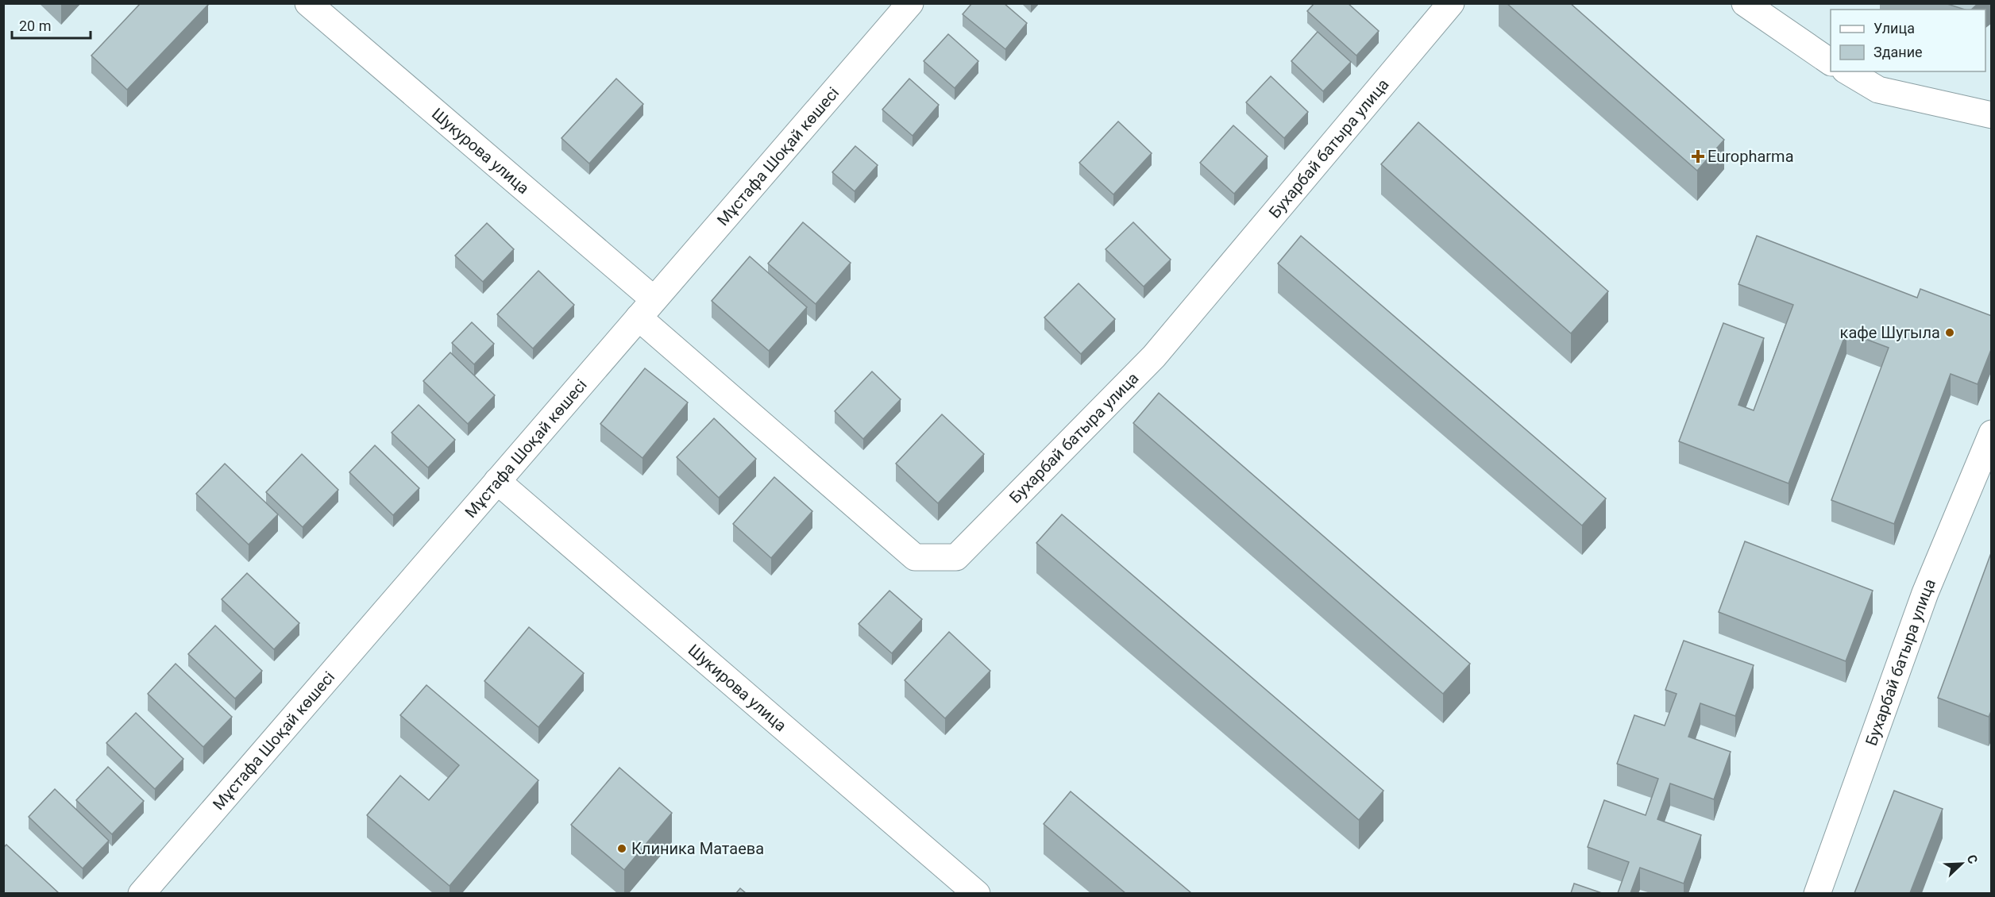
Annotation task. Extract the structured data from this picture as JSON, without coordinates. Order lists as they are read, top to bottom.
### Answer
{
  "streets": {
    "street": [
      "Бухарбай батыра улица",
      "Шукурова улица",
      "Мұстафа Шоқай көшесі",
      "Шукирова улица"
    ]
  },
  "crossings": [
    ["Бухарбай батыра улица", "Шукурова улица"],
    ["Бухарбай батыра улица", "Мұстафа Шоқай көшесі"],
    ["Шукурова улица", "Мұстафа Шоқай көшесі"],
    ["Мұстафа Шоқай көшесі", "Шукирова улица"]
  ],
  "places": {
    "health": ["Europharma"],
    "other": ["кафе Шугыла", "Клиника Матаева"]
  },
  "legend": ["Улица", "Здание"],
  "scale_bar": "20 m",
  "north": "top right"
}
